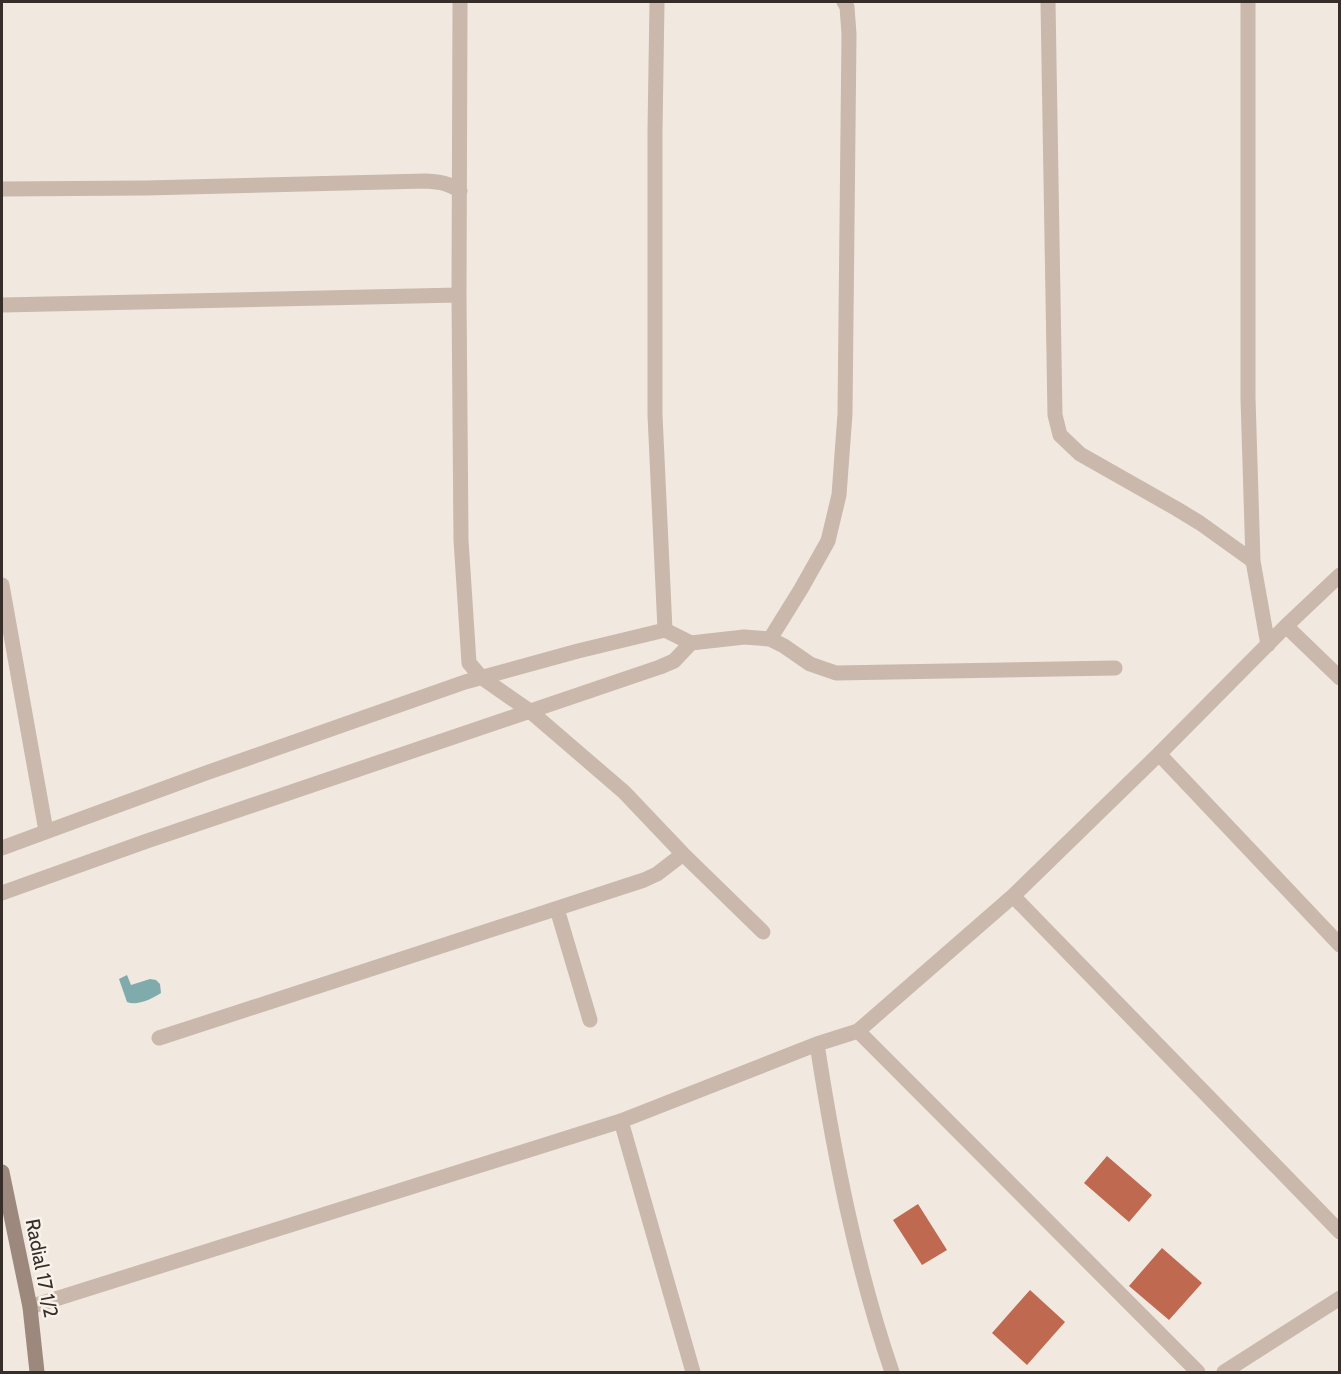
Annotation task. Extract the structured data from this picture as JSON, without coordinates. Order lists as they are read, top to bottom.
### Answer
{
  "streets": {
    "street": ["Radial 17 1/2"]
  }
}
